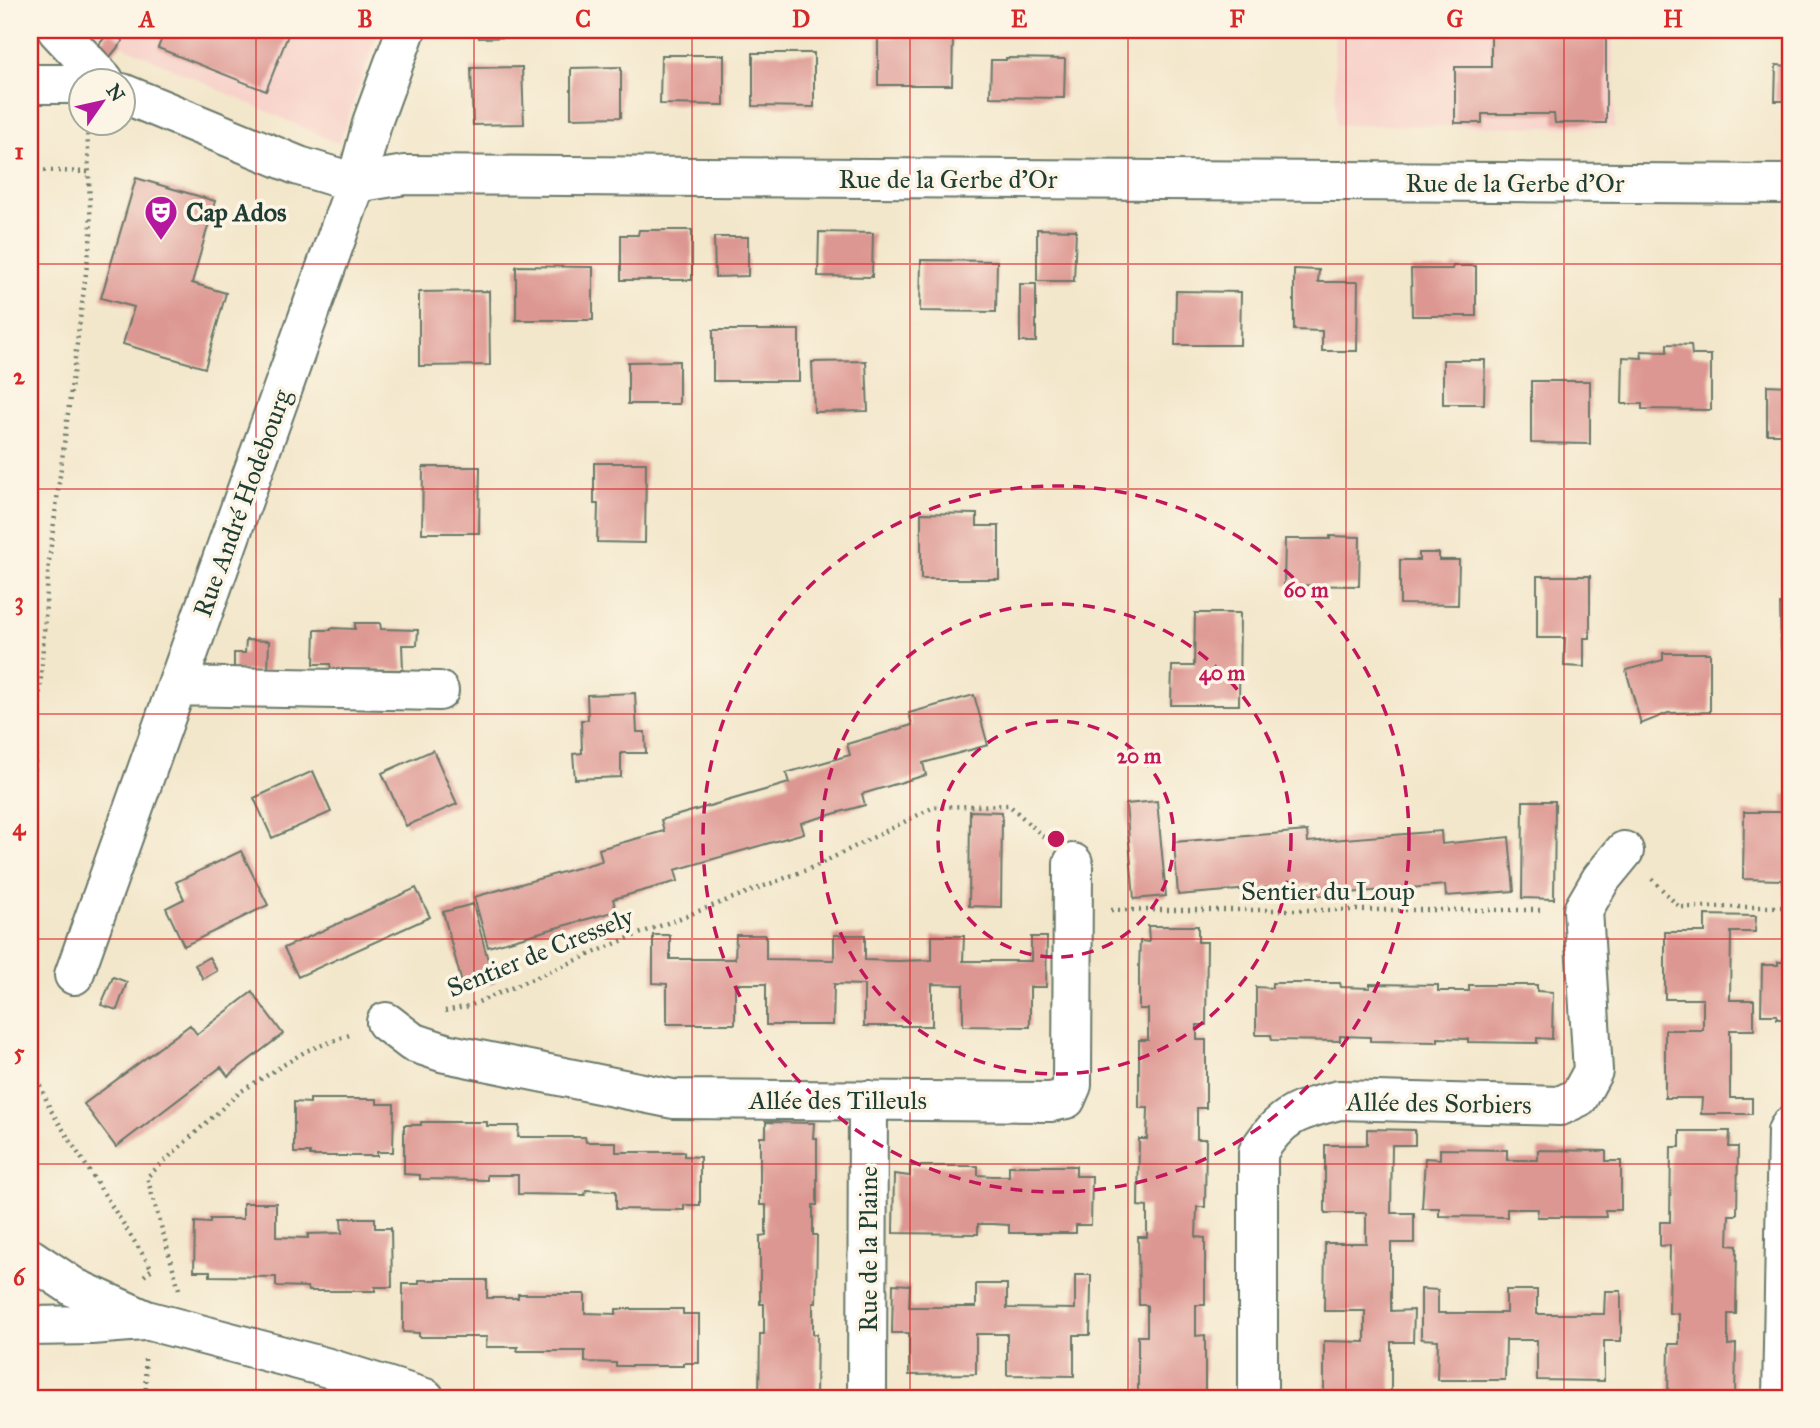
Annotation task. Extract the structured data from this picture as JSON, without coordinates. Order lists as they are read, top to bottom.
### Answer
{
  "streets": {
    "street": [
      "Rue de la Gerbe d'Or",
      "Rue André Hodebourg",
      "Allée des Tilleuls",
      "Allée des Sorbiers",
      "Rue de la Plaine"
    ],
    "path": ["Sentier du Loup", "Sentier de Cressely"]
  },
  "crossings": [
    ["Rue de la Gerbe d'Or", "Rue André Hodebourg"],
    ["Sentier du Loup", "Allée des Tilleuls"],
    ["Sentier du Loup", "Allée des Sorbiers"],
    ["Sentier de Cressely", "Allée des Tilleuls"],
    ["Allée des Tilleuls", "Rue de la Plaine"]
  ],
  "places": {
    "theatre": ["Cap Ados"]
  },
  "north": "top right",
  "grid": {
    "columns": [
      "A",
      "B",
      "C",
      "D",
      "E",
      "F",
      "G",
      "H"
    ],
    "rows": [
      "1",
      "2",
      "3",
      "4",
      "5",
      "6"
    ]
  },
  "rings": ["60 m", "40 m", "20 m"]
}
